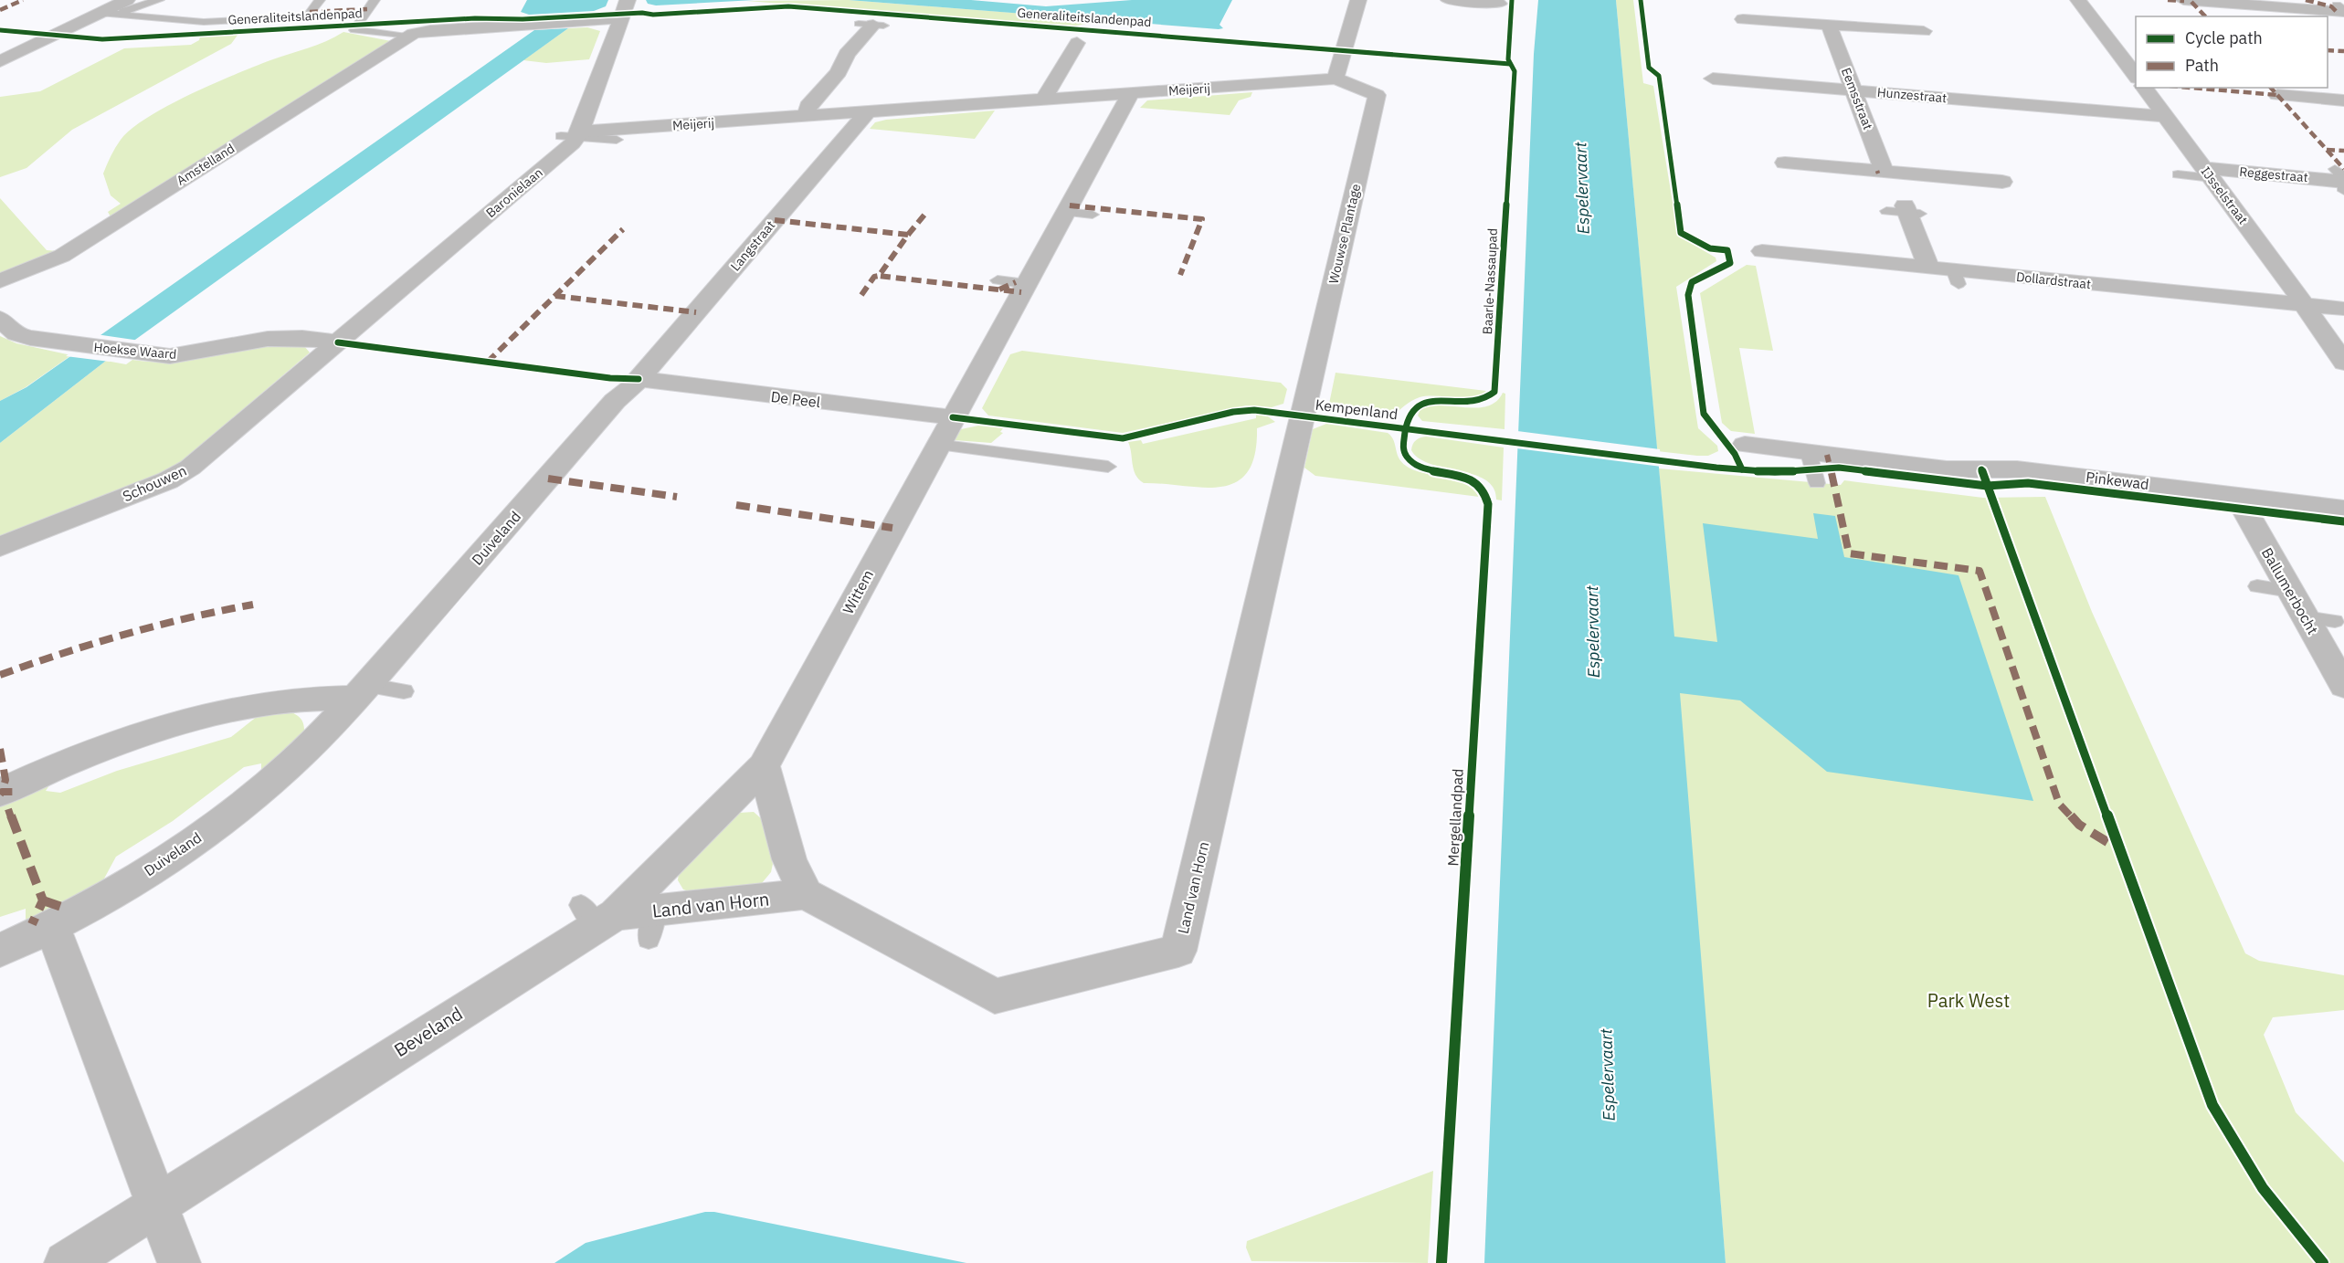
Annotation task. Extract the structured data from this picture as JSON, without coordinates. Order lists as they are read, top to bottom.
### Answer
{
  "streets": {
    "street": [
      "Meijerij",
      "Hunzestraat",
      "Eemsstraat",
      "Amstelland",
      "Reggestraat",
      "Baronielaan",
      "IJsselstraat",
      "Wouwse Plantage",
      "Langstraat",
      "Dollardstraat",
      "Hoekse Waard",
      "De Peel",
      "Pinkewad",
      "Schouwen",
      "Duiveland",
      "Ballumerbocht",
      "Wittem",
      "Land van Horn",
      "Beveland"
    ],
    "cycle path": ["Generaliteitslandenpad", "Baarle-Nassaupad", "Kempenland"]
  },
  "crossings": [
    ["Meijerij", "Baronielaan"],
    ["Meijerij", "Wouwse Plantage"],
    ["Meijerij", "Langstraat"],
    ["Hunzestraat", "Eemsstraat"],
    ["Hunzestraat", "IJsselstraat"],
    ["Amstelland", "Baronielaan"],
    ["Reggestraat", "IJsselstraat"],
    ["Baronielaan", "Hoekse Waard"],
    ["Baronielaan", "Schouwen"],
    ["IJsselstraat", "Dollardstraat"],
    ["Wouwse Plantage", "Land van Horn"],
    ["Langstraat", "De Peel"],
    ["Langstraat", "Duiveland"],
    ["Hoekse Waard", "Schouwen"],
    ["De Peel", "Duiveland"],
    ["De Peel", "Wittem"],
    ["Pinkewad", "Ballumerbocht"],
    ["Wittem", "Beveland"],
    ["Land van Horn", "Beveland"]
  ],
  "water": ["Espelervaart"],
  "parks": ["Park West"],
  "legend": ["Cycle path", "Path"]
}
